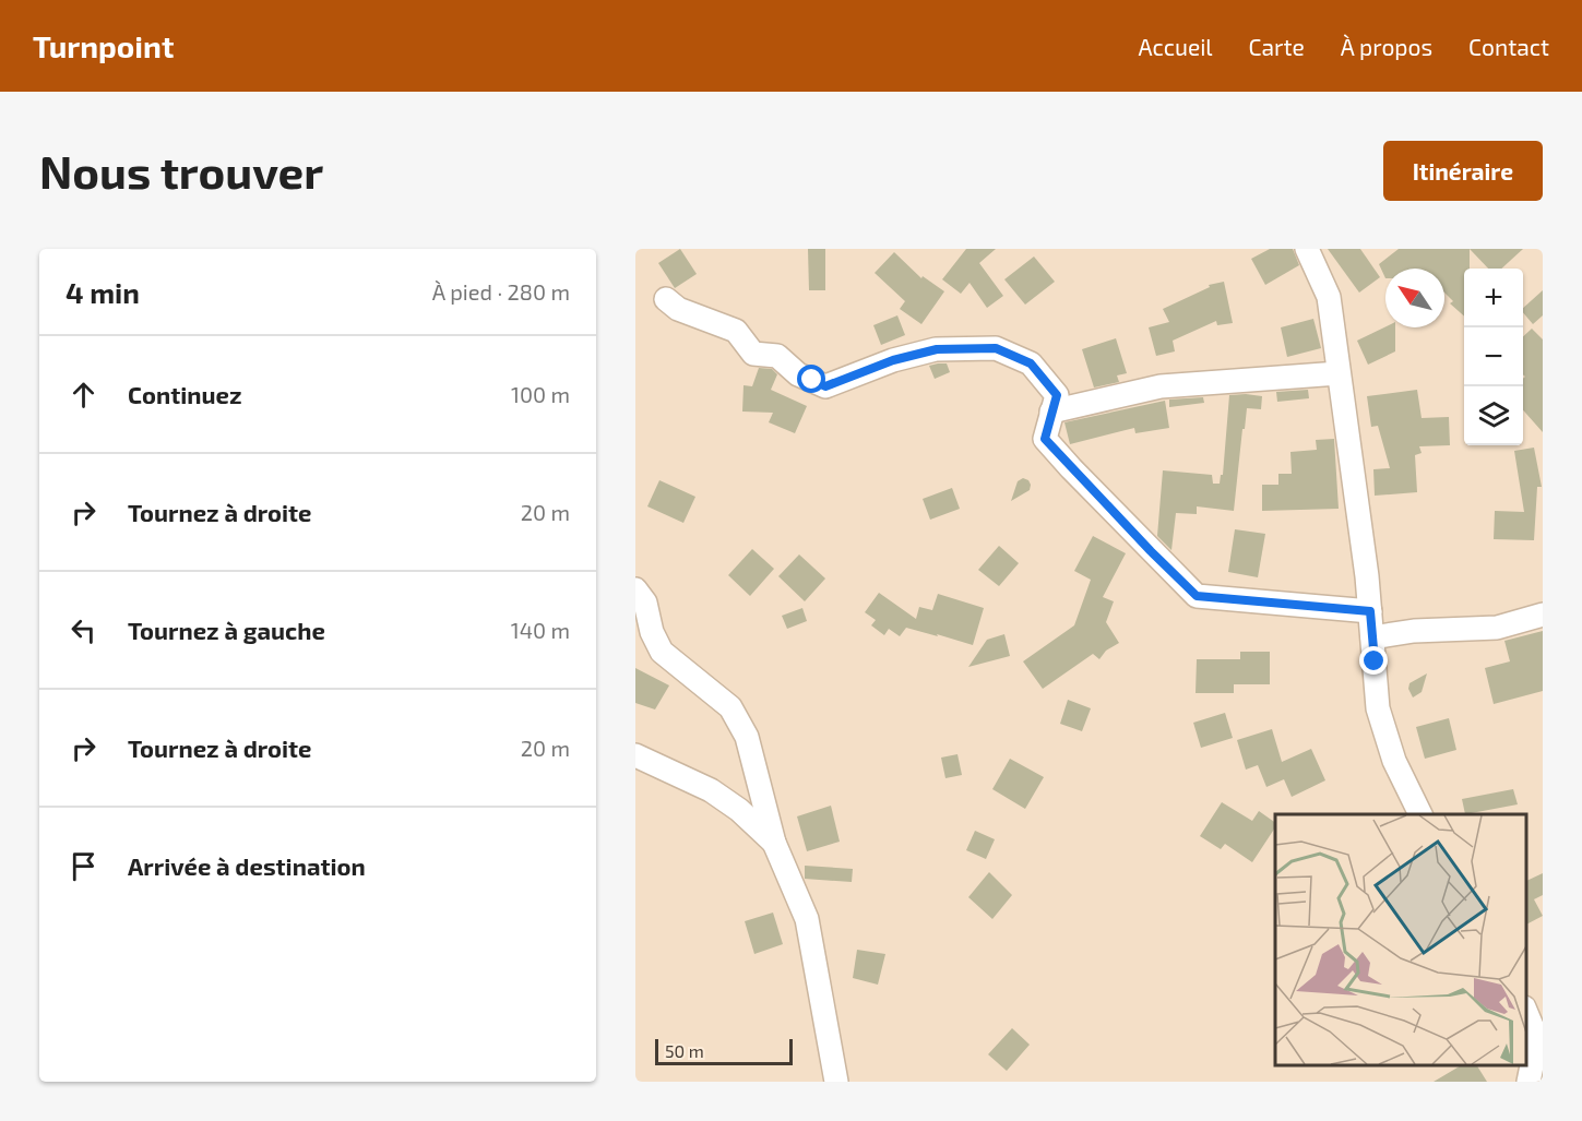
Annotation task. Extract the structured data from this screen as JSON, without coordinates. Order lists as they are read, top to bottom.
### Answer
{
  "scale_bar": "50 m",
  "north": "top left",
  "page": {
    "header": "Turnpoint",
    "nav": [
      "Accueil",
      "Carte",
      "À propos",
      "Contact"
    ],
    "buttons": "Itinéraire",
    "title": "Nous trouver",
    "heading": ["4 min", "À pied · 280 m"],
    "map_buttons": ["+", "−"],
    "list": [
      ["Continuez", "100 m"],
      ["Tournez à droite", "20 m"],
      ["Tournez à gauche", "140 m"],
      ["Tournez à droite", "20 m"],
      "Arrivée à destination"
    ],
    "scale": "50 m"
  }
}
